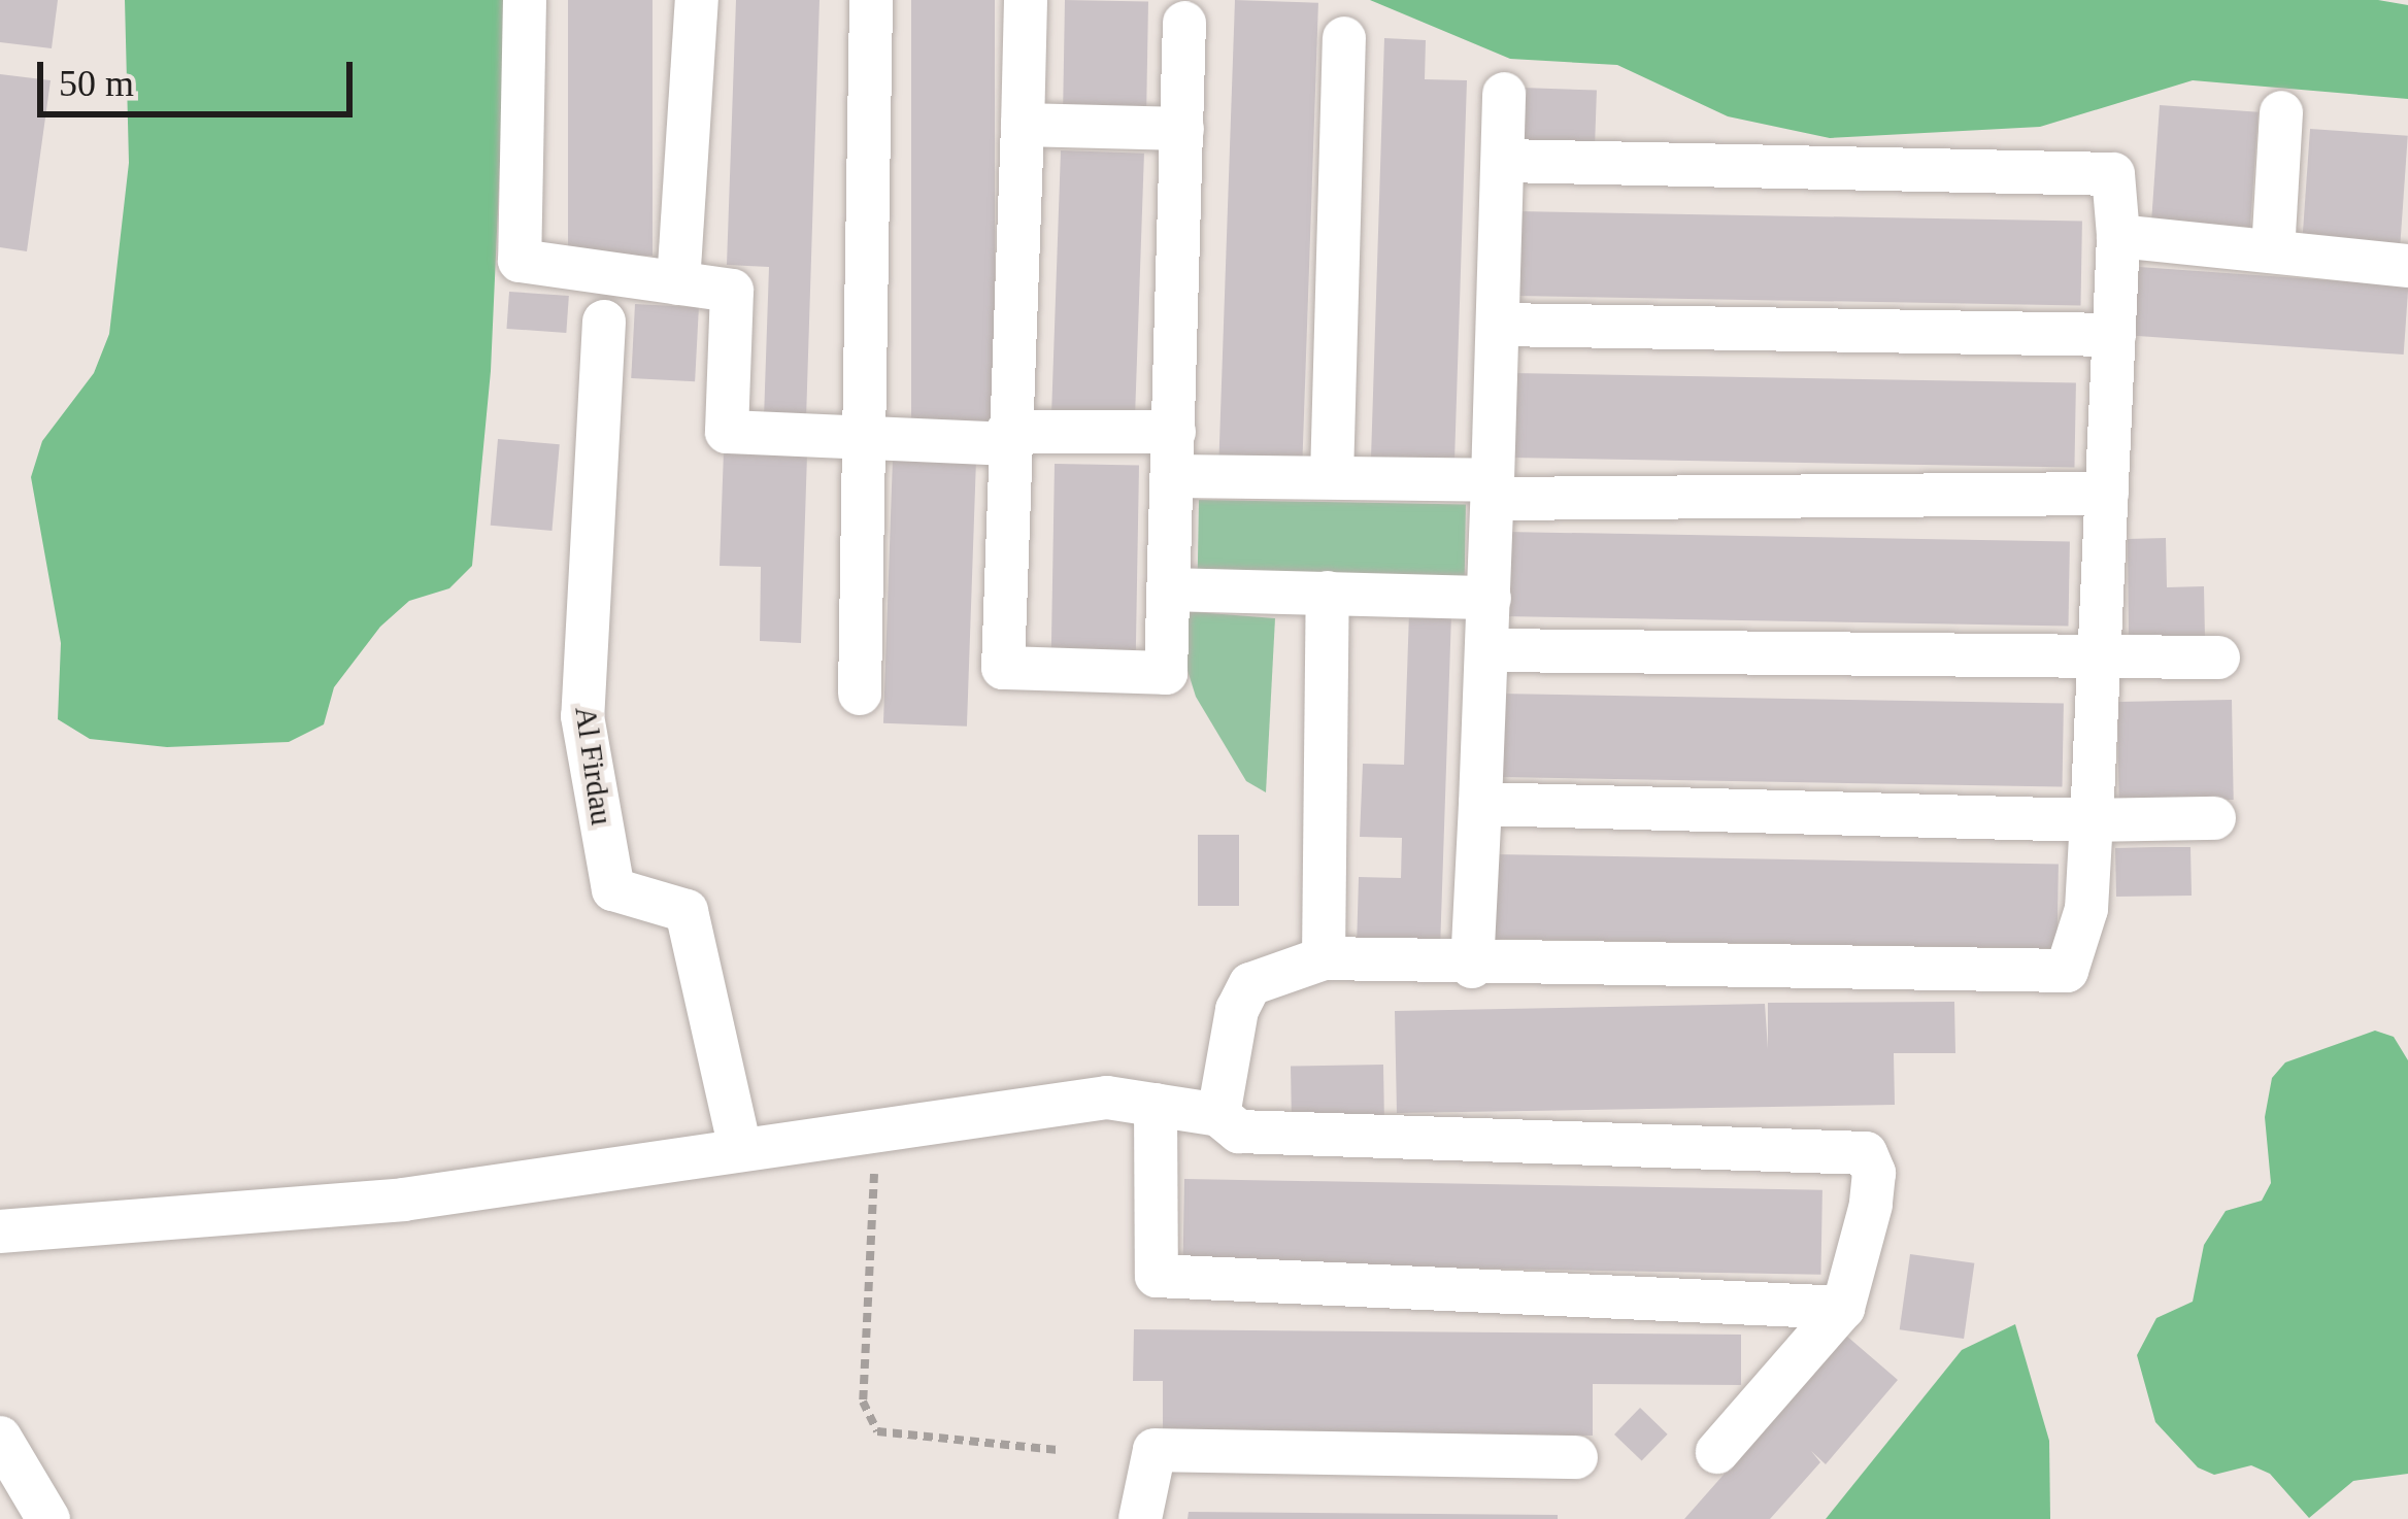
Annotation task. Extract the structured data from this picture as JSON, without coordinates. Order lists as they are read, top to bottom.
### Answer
{
  "streets": {
    "street": ["Al Firdau"]
  },
  "scale_bar": "50 m"
}
